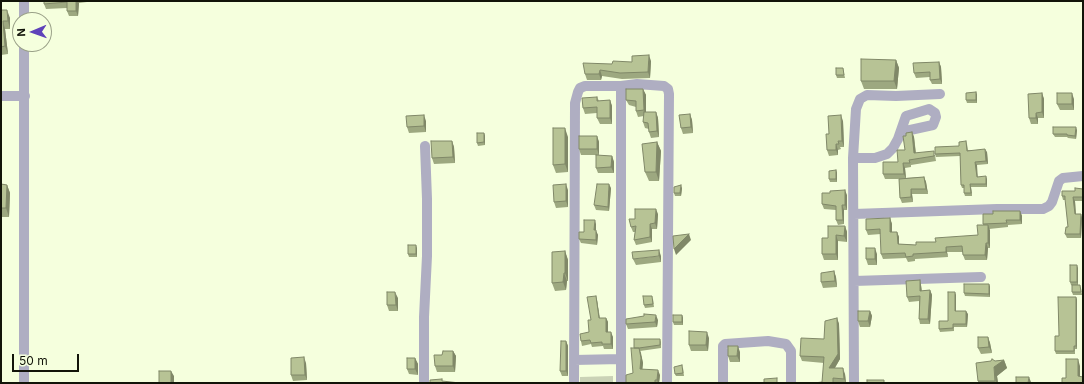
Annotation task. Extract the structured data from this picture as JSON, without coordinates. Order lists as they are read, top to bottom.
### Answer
{
  "scale_bar": "50 m",
  "north": "left"
}
